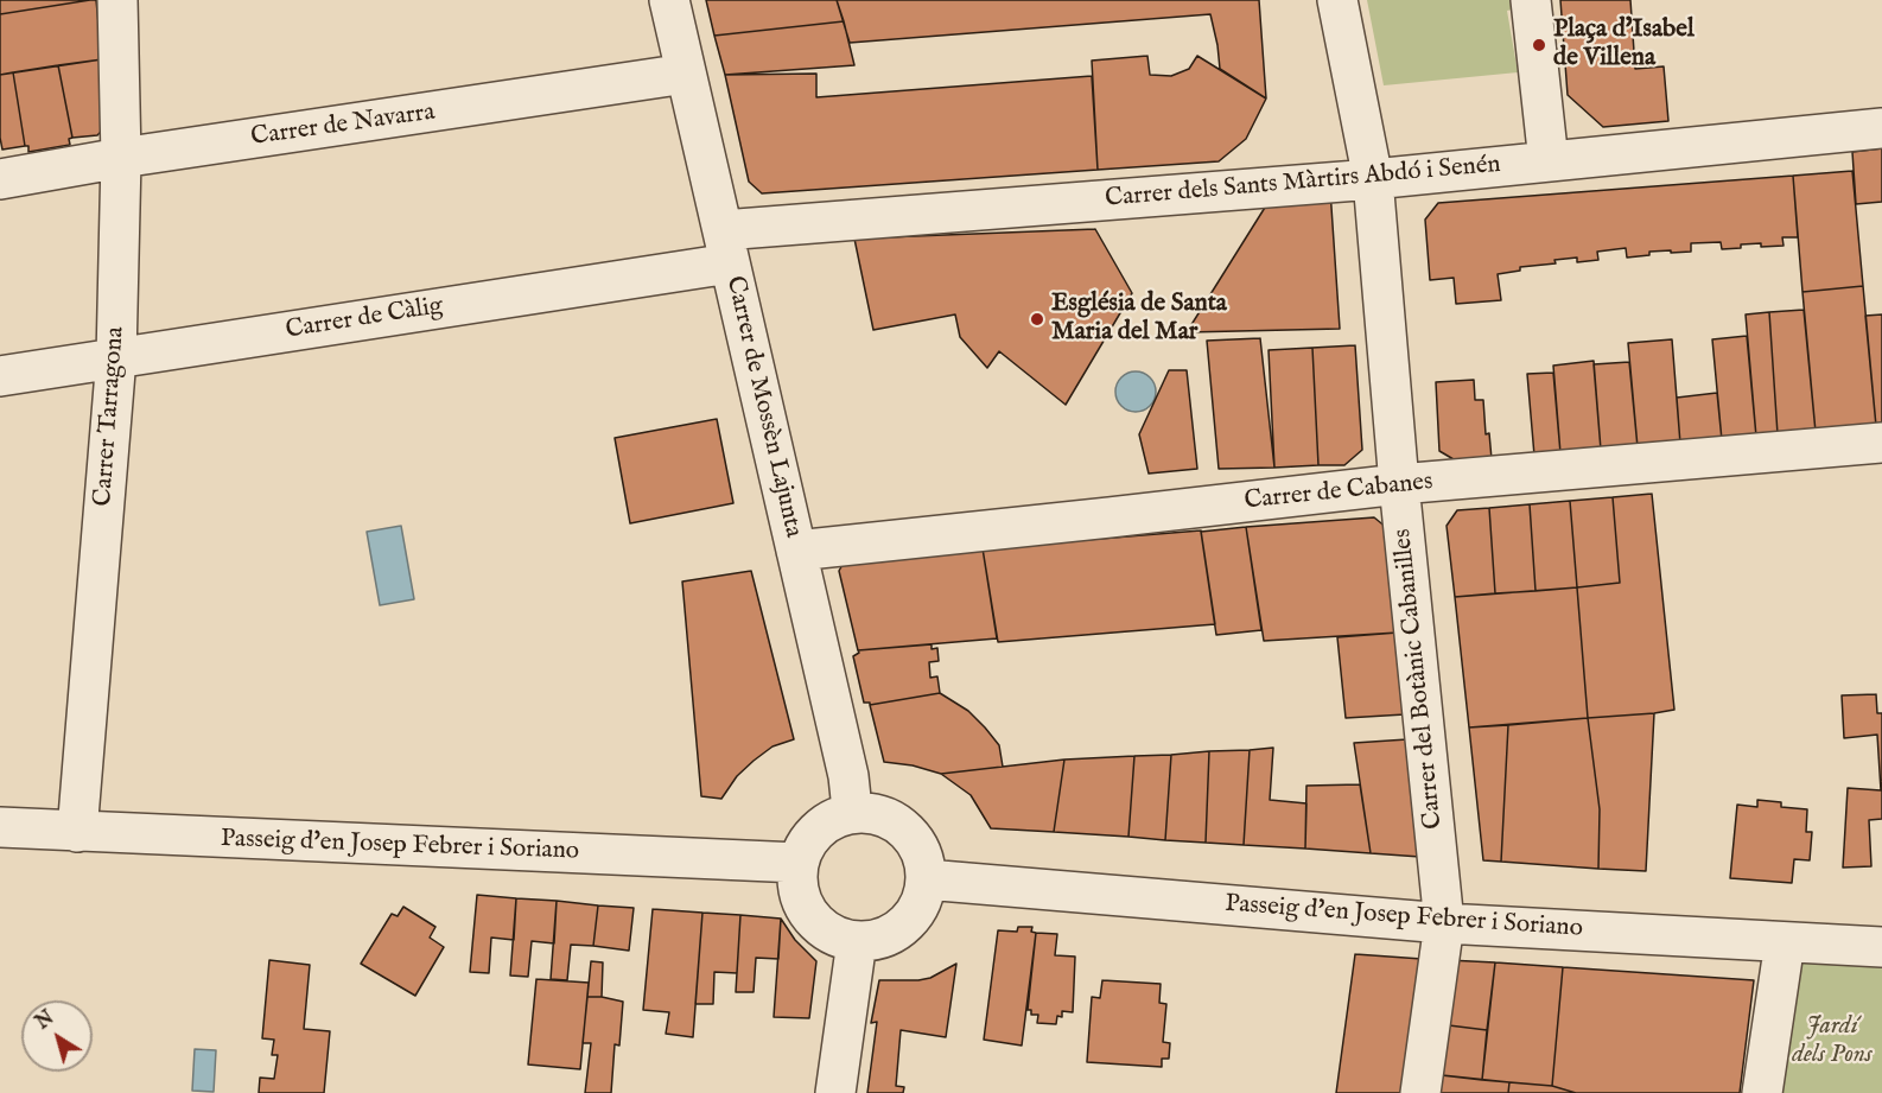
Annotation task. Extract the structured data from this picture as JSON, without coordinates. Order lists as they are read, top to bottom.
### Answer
{
  "streets": {
    "street": [
      "Carrer de Navarra",
      "Carrer dels Sants Màrtirs Abdó i Senén",
      "Carrer de Càlig",
      "Carrer de Mossèn Lajunta",
      "Carrer Tarragona",
      "Carrer de Cabanes",
      "Carrer del Botànic Cabanilles",
      "Passeig d'en Josep Febrer i Soriano"
    ]
  },
  "crossings": [
    ["Carrer de Navarra", "Carrer de Mossèn Lajunta"],
    ["Carrer de Navarra", "Carrer Tarragona"],
    ["Carrer dels Sants Màrtirs Abdó i Senén", "Carrer de Càlig"],
    ["Carrer dels Sants Màrtirs Abdó i Senén", "Carrer de Mossèn Lajunta"],
    ["Carrer dels Sants Màrtirs Abdó i Senén", "Carrer del Botànic Cabanilles"],
    ["Carrer de Càlig", "Carrer de Mossèn Lajunta"],
    ["Carrer de Càlig", "Carrer Tarragona"],
    ["Carrer de Mossèn Lajunta", "Carrer de Cabanes"],
    ["Carrer de Mossèn Lajunta", "Passeig d'en Josep Febrer i Soriano"],
    ["Carrer Tarragona", "Passeig d'en Josep Febrer i Soriano"],
    ["Carrer de Cabanes", "Carrer del Botànic Cabanilles"],
    ["Carrer del Botànic Cabanilles", "Passeig d'en Josep Febrer i Soriano"]
  ],
  "parks": ["Jardí dels Pons"],
  "places": ["Plaça d'Isabel de Villena", "Església de Santa Maria del Mar"],
  "north": "top left"
}
